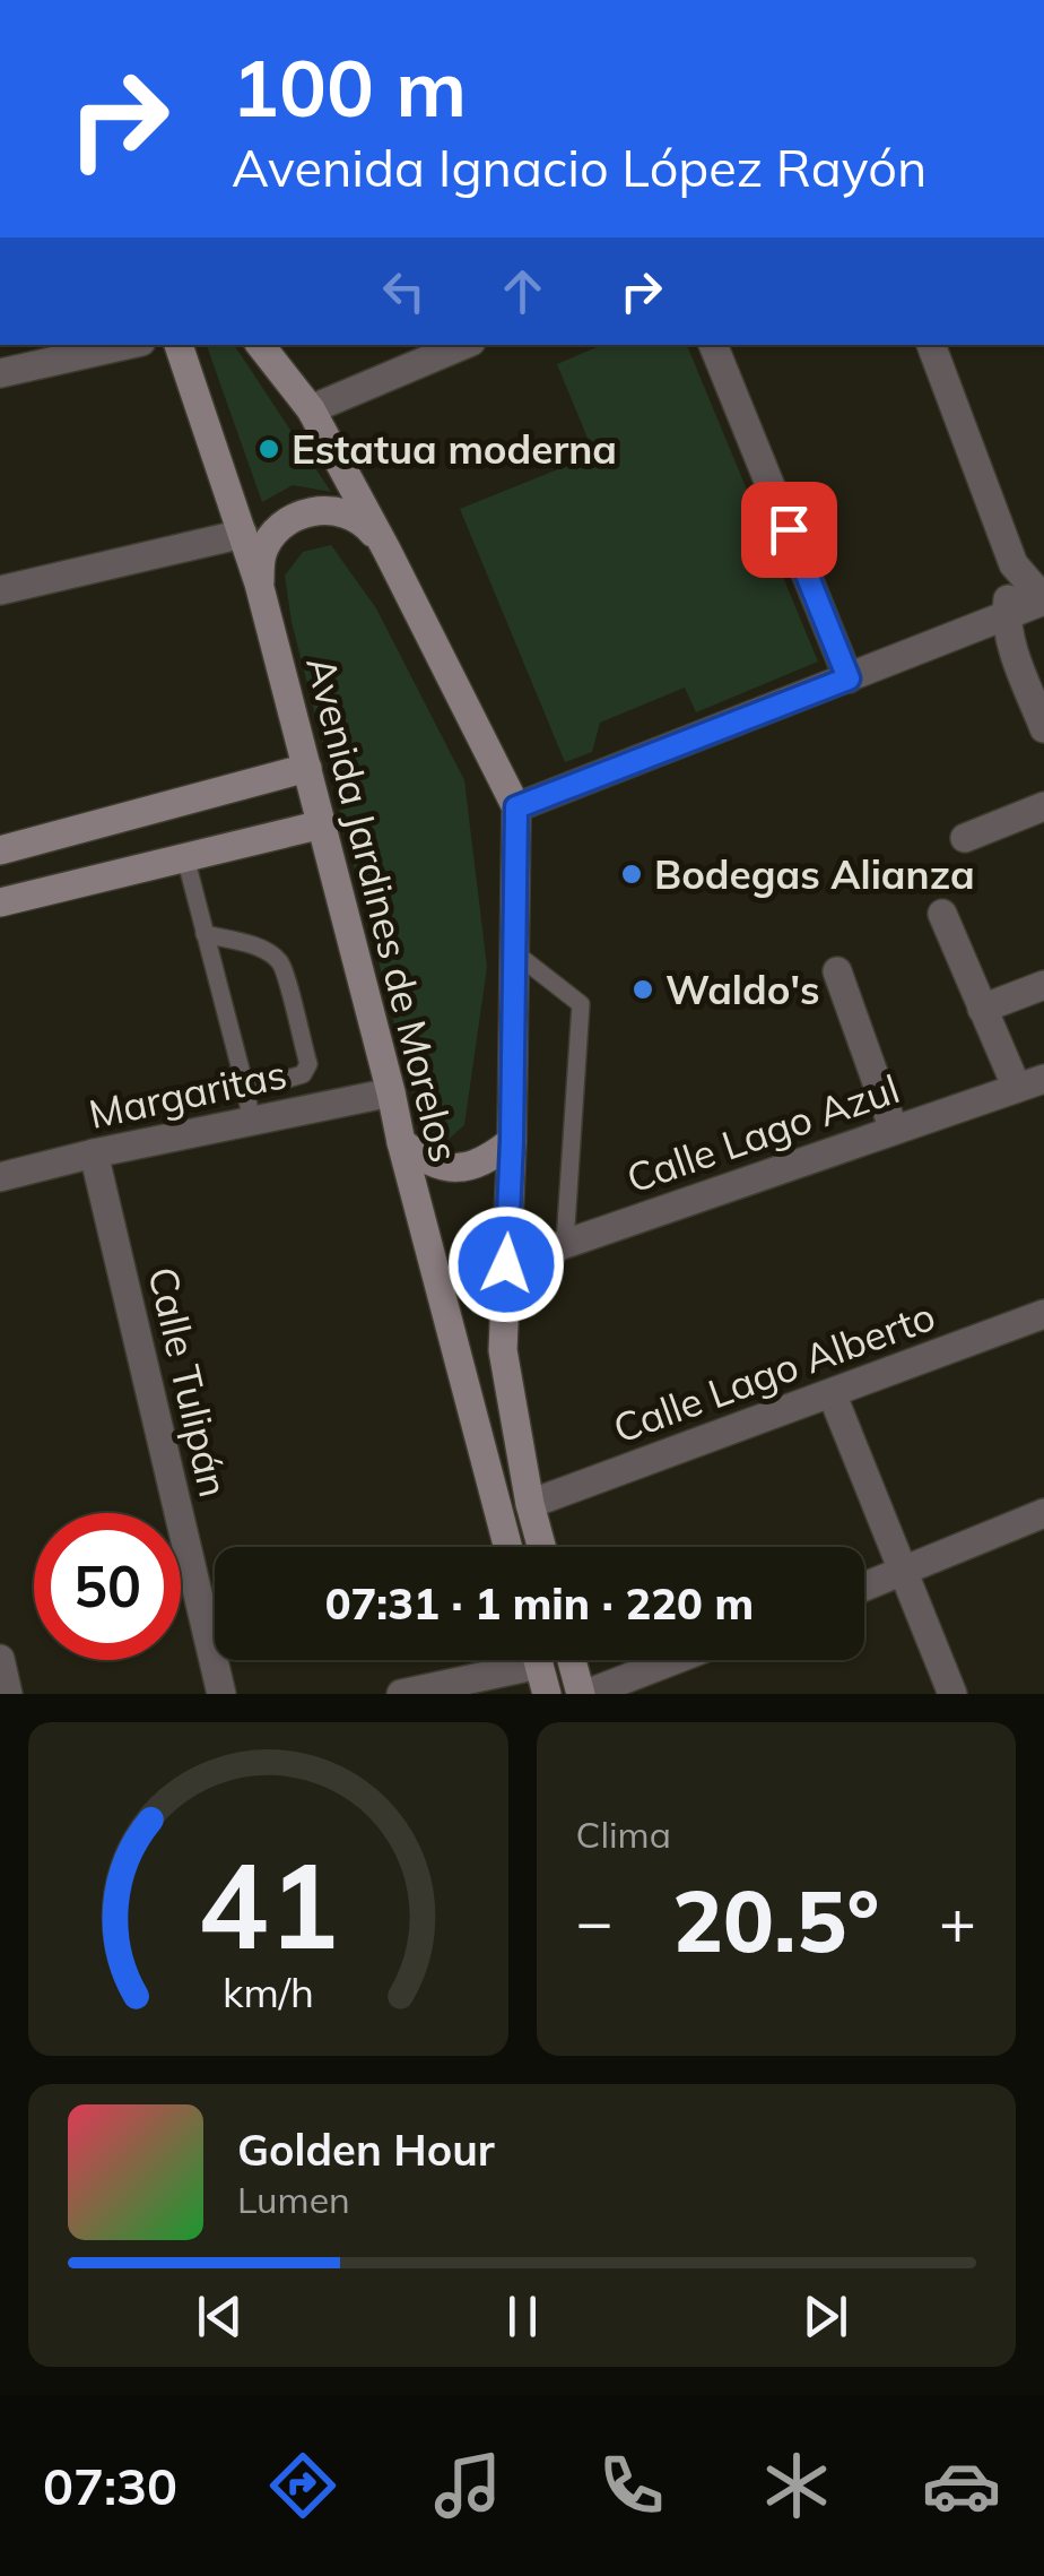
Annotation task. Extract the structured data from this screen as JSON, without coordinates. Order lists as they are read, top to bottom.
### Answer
{
  "streets": {
    "main road": ["Avenida Jardines de Morelos"],
    "street": [
      "Margaritas",
      "Calle Lago Azul",
      "Calle Lago Alberto",
      "Calle Tulipán"
    ]
  },
  "crossings": [
    ["Avenida Jardines de Morelos", "Margaritas"],
    ["Avenida Jardines de Morelos", "Calle Lago Azul"],
    ["Avenida Jardines de Morelos", "Calle Lago Alberto"],
    ["Margaritas", "Calle Tulipán"]
  ],
  "places": ["Estatua moderna", "Bodegas Alianza", "Waldo's"],
  "page": {
    "turn": ["100 m", "Avenida Ignacio López Rayón"],
    "limit": "50",
    "trip": "07:31 · 1 min · 220 m",
    "tile": "Clima",
    "heat": ["−", "20.5°", "+"],
    "song": ["Golden Hour", "Lumen"],
    "tabs": "07:30",
    "gauge": ["41", "km/h"]
  }
}
